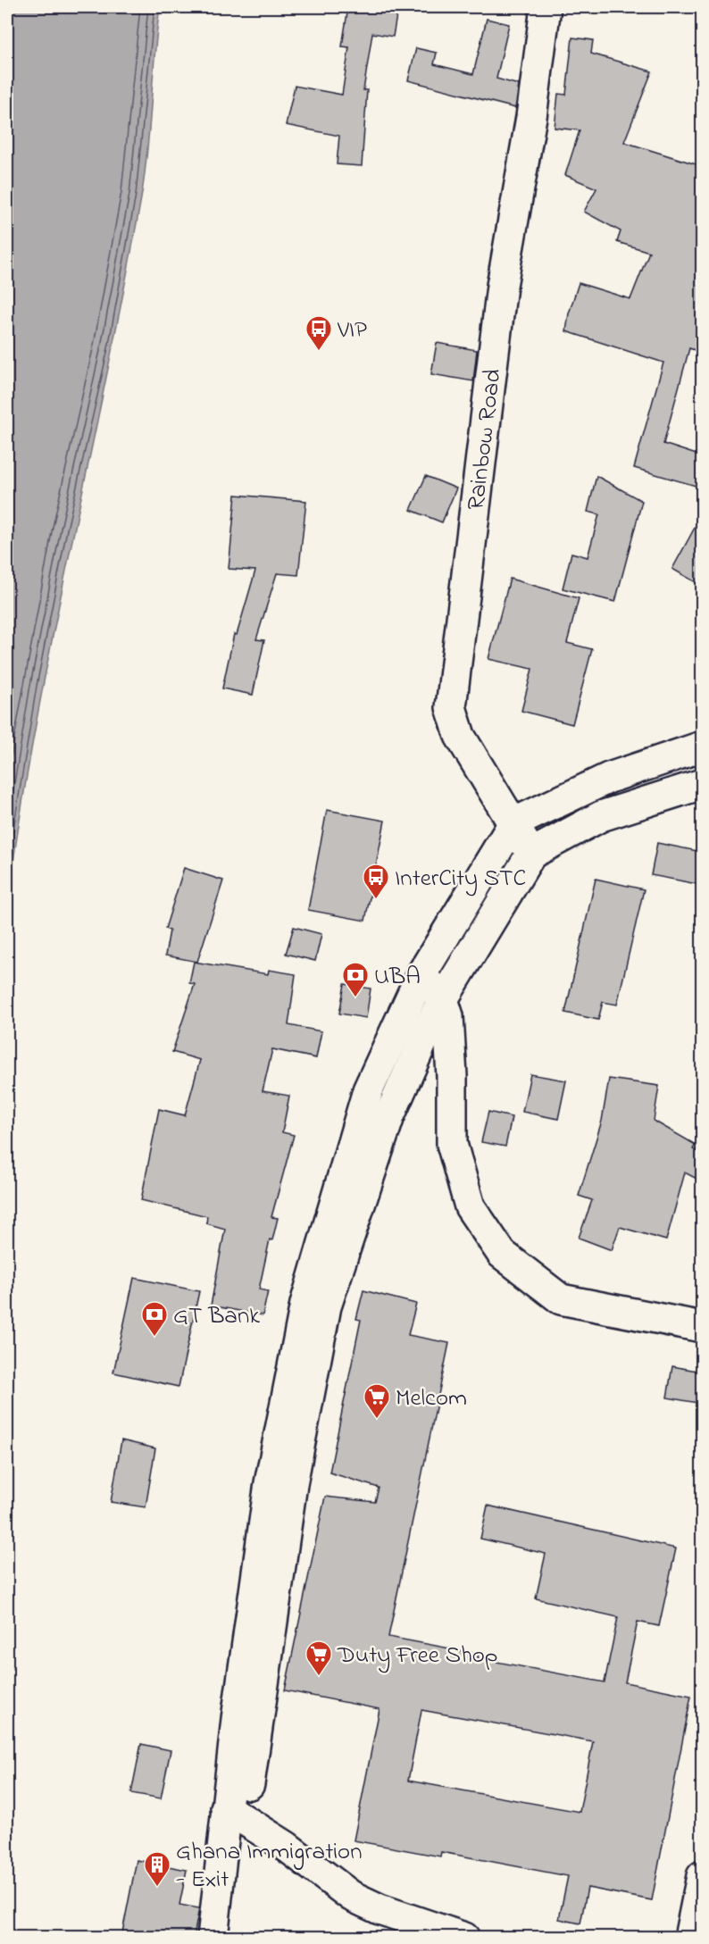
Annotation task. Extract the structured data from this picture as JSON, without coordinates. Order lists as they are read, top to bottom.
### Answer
{
  "streets": {
    "main road": ["Rainbow Road"]
  },
  "places": {
    "bus stop": ["VIP", "InterCity STC"],
    "bank": ["UBA", "GT Bank"],
    "supermarket": ["Melcom", "Duty Free Shop"],
    "building": ["Ghana Immigration - Exit"]
  }
}
